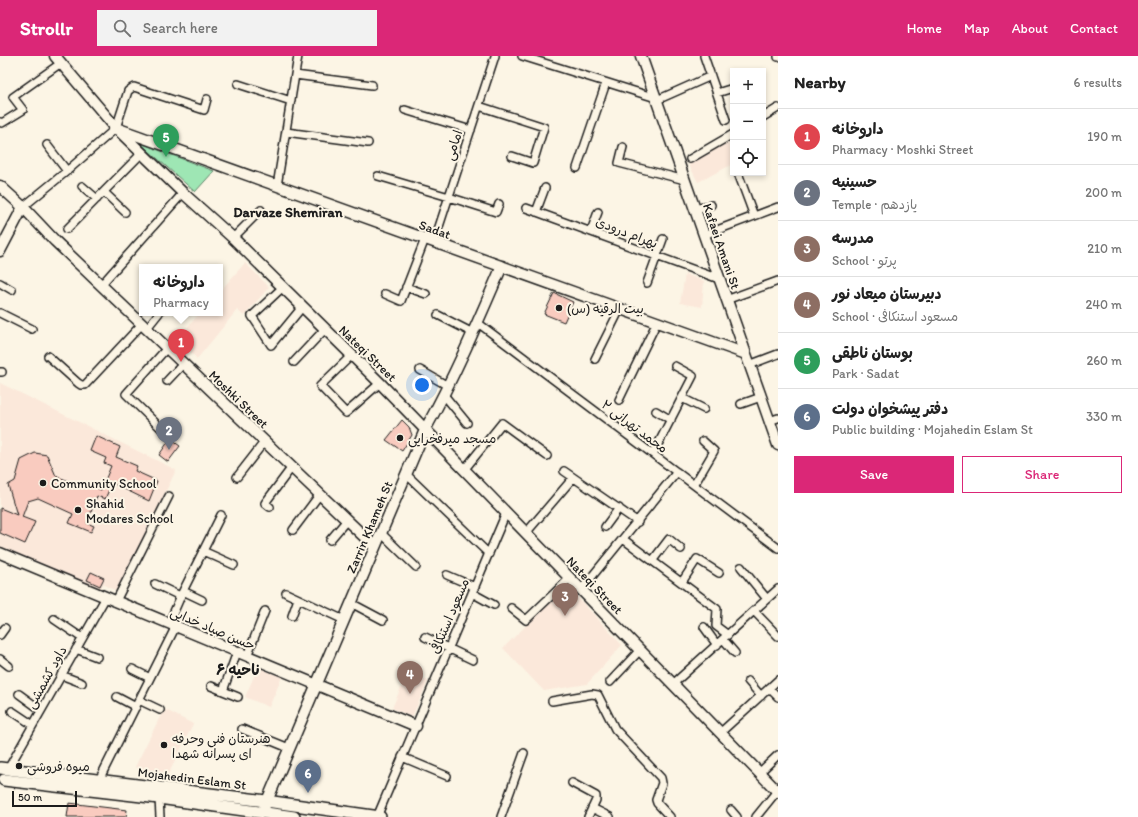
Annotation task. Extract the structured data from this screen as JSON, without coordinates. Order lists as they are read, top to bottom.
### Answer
{
  "streets": {
    "main road": [
      "Sadat",
      "Kafaei Amani St",
      "Nateqi Street",
      "Moshki Street",
      "Zarrin Khameh St",
      "حسن صیاد خدایی",
      "Mojahedin Eslam St"
    ],
    "street": [
      "امامی",
      "بهرام درودی",
      "محمد تهرانی ۲",
      "مسعود استنکافی",
      "داود کشمشی"
    ]
  },
  "crossings": [
    ["امامی", "Sadat"],
    ["Sadat", "Kafaei Amani St"],
    ["Sadat", "Nateqi Street"],
    ["Sadat", "Zarrin Khameh St"],
    ["بهرام درودی", "Kafaei Amani St"],
    ["Nateqi Street", "Zarrin Khameh St"],
    ["Nateqi Street", "مسعود استنکافی"],
    ["Moshki Street", "Zarrin Khameh St"],
    ["محمد تهرانی ۲", "Zarrin Khameh St"],
    ["Zarrin Khameh St", "حسن صیاد خدایی"],
    ["Zarrin Khameh St", "Mojahedin Eslam St"],
    ["مسعود استنکافی", "حسن صیاد خدایی"],
    ["مسعود استنکافی", "Mojahedin Eslam St"],
    ["حسن صیاد خدایی", "داود کشمشی"],
    ["داود کشمشی", "Mojahedin Eslam St"]
  ],
  "districts": ["Darvaze Shemiran", "ناحیه ۶"],
  "places": [
    "بیت الرقیه (س)",
    "مسجد میرفخرایی",
    "Community School",
    "Shahid Modares School",
    "هنرستان فنی وحرفه ای پسرانه شهدا",
    "میوه فروشی"
  ],
  "scale_bar": "50 m",
  "page": {
    "header": "Strollr",
    "search": "Search here",
    "nav": [
      "Home",
      "Map",
      "About",
      "Contact"
    ],
    "heading": ["Nearby", "6 results"],
    "map_buttons": ["+", "−"],
    "list": [
      {
        "mark": "1",
        "name": "داروخانه",
        "note": "Pharmacy · Moshki Street",
        "value": "190 m"
      },
      {
        "mark": "2",
        "name": "حسینیه",
        "note": "Temple · یازدهم",
        "value": "200 m"
      },
      {
        "mark": "3",
        "name": "مدرسه",
        "note": "School · پرتو",
        "value": "210 m"
      },
      {
        "mark": "4",
        "name": "دبیرستان میعاد نور",
        "note": "School · مسعود استنکافی",
        "value": "240 m"
      },
      {
        "mark": "5",
        "name": "بوستان ناطقی",
        "note": "Park · Sadat",
        "value": "260 m"
      },
      {
        "mark": "6",
        "name": "دفتر پیشخوان دولت",
        "note": "Public building · Mojahedin Eslam St",
        "value": "330 m"
      }
    ],
    "pins": [
      "5",
      "1",
      "2",
      "3",
      "4",
      "6"
    ],
    "popup": ["داروخانه", "Pharmacy"],
    "buttons": ["Save", "Share"],
    "scale": "50 m"
  }
}
